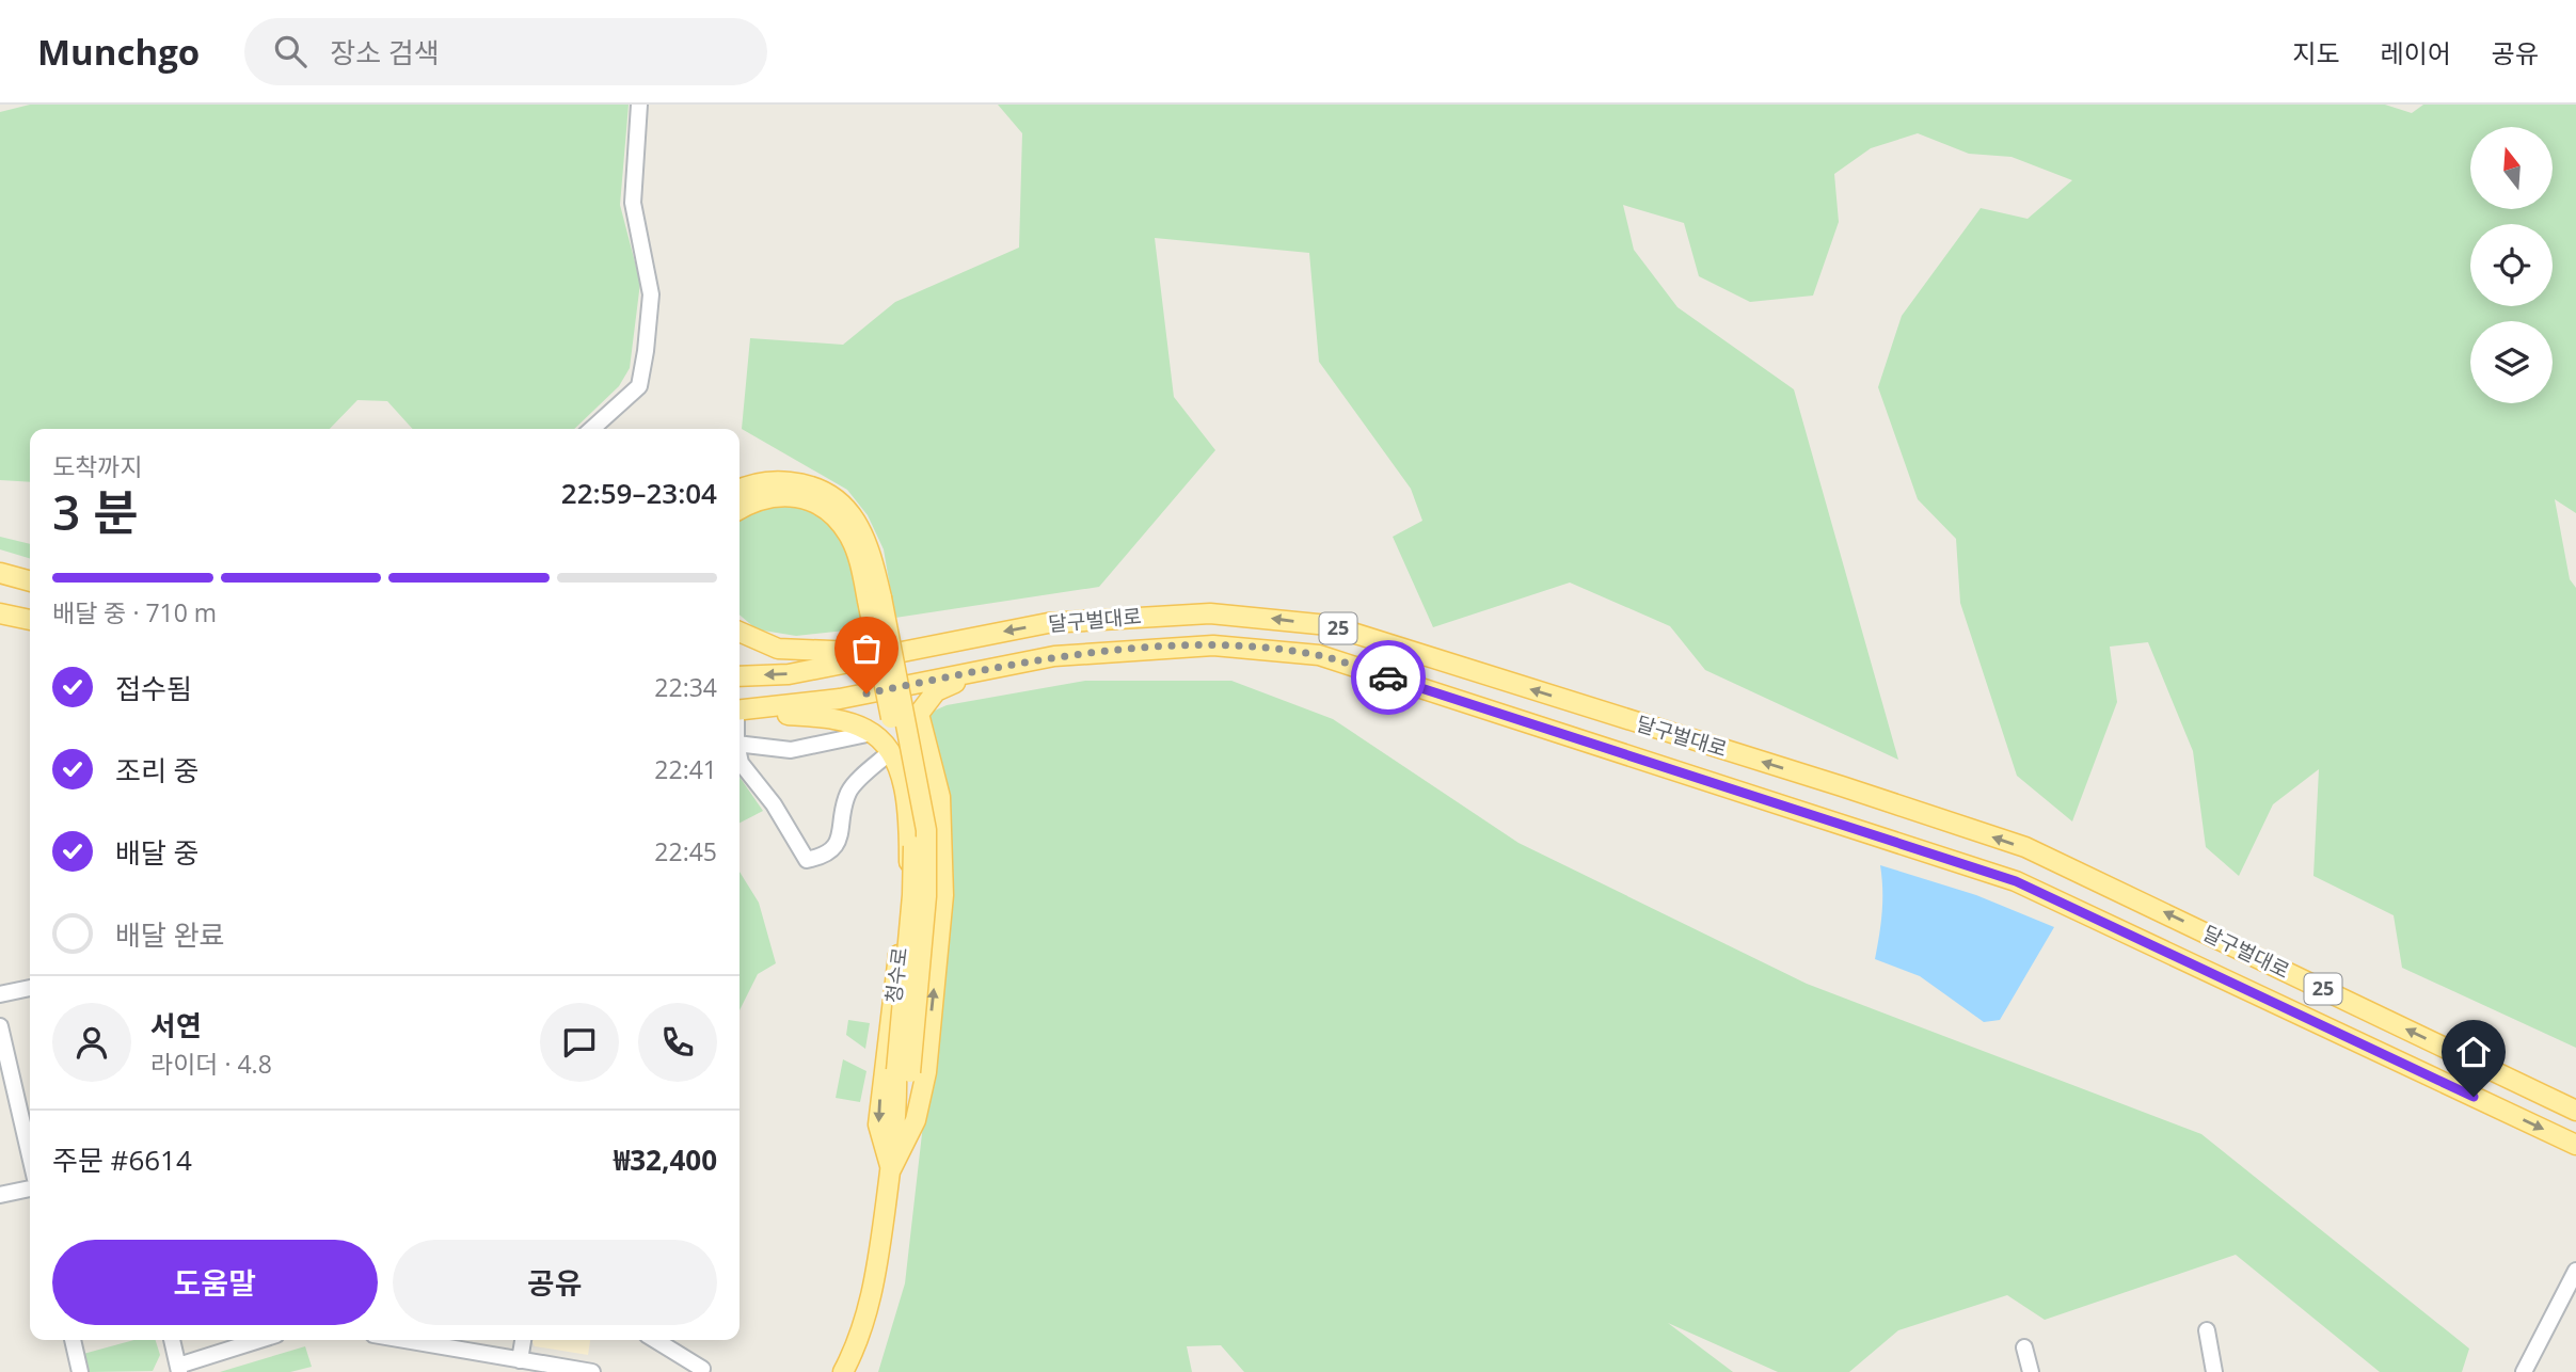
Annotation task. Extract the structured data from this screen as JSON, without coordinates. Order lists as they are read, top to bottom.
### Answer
{
  "streets": {
    "main road": ["달구벌대로", "25", "청수로"]
  },
  "crossings": [
    ["달구벌대로", "청수로"]
  ],
  "north": "top",
  "page": {
    "header": "Munchgo",
    "search": "장소 검색",
    "nav": ["지도", "레이어", "공유"],
    "heading": ["3 분", "도착까지", "22:59–23:04"],
    "panel": [
      "서연",
      "라이더 · 4.8",
      "주문 #6614",
      "₩32,400"
    ],
    "bar": "배달 중 · 710 m",
    "list": [
      ["접수됨", "22:34"],
      ["조리 중", "22:41"],
      ["배달 중", "22:45"],
      "배달 완료"
    ],
    "buttons": ["도움말", "공유"]
  }
}
